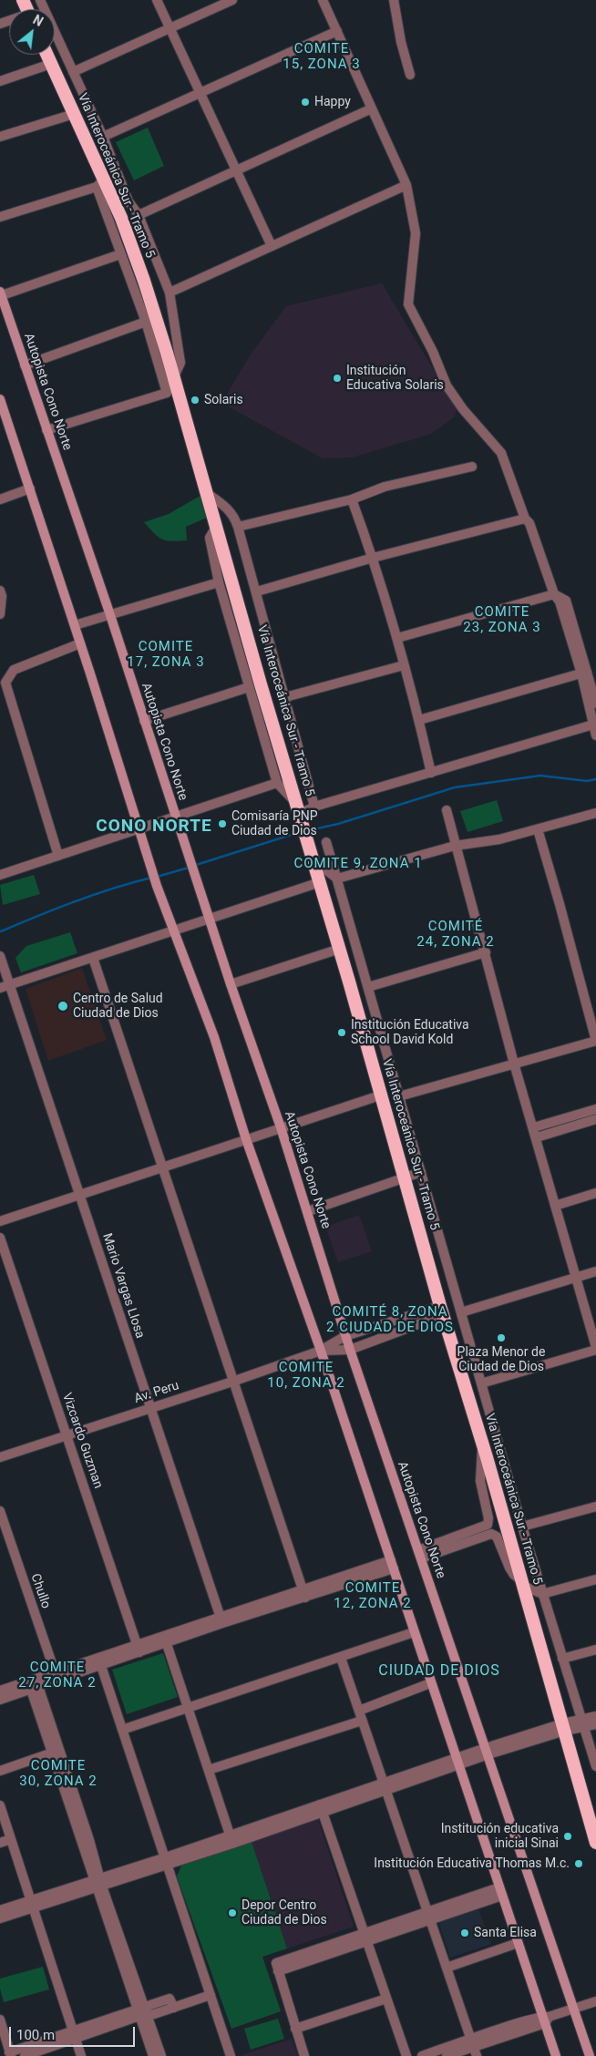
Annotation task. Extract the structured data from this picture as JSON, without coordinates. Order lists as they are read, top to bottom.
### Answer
{
  "streets": {
    "highway": ["Vía Interoceánica Sur - Tramo 5"],
    "main road": ["Autopista Cono Norte"],
    "street": [
      "Mario Vargas Llosa",
      "Av. Peru",
      "Vizcardo Guzman",
      "Chullo"
    ]
  },
  "crossings": [
    ["Mario Vargas Llosa", "Av. Peru"],
    ["Av. Peru", "Vizcardo Guzman"]
  ],
  "districts": [
    "COMITE 15, ZONA 3",
    "COMITE 23, ZONA 3",
    "COMITE 17, ZONA 3",
    "CONO NORTE",
    "COMITE 9, ZONA 1",
    "COMITÉ 24, ZONA 2",
    "COMITÉ 8, ZONA 2 CIUDAD DE DIOS",
    "COMITE 10, ZONA 2",
    "COMITE 12, ZONA 2",
    "COMITE 27, ZONA 2",
    "CIUDAD DE DIOS",
    "COMITE 30, ZONA 2"
  ],
  "places": [
    "Happy",
    "Institución Educativa Solaris",
    "Solaris",
    "Comisaría PNP Ciudad de Dios",
    "Centro de Salud Ciudad de Dios",
    "Institución Educativa School David Kold",
    "Plaza Menor de Ciudad de Dios",
    "Institución educativa inicial Sinai",
    "Institución Educativa Thomas M.c.",
    "Depor Centro Ciudad de Dios",
    "Santa Elisa"
  ],
  "scale_bar": "100 m",
  "north": "top right"
}
